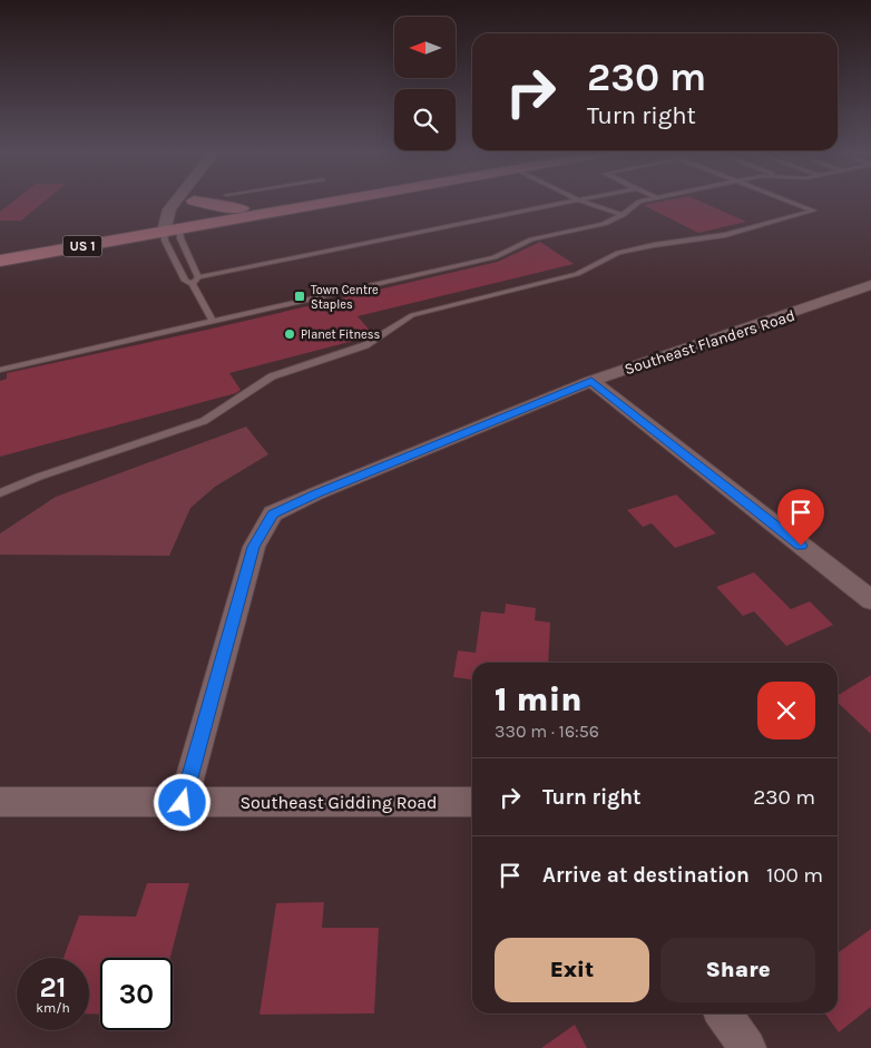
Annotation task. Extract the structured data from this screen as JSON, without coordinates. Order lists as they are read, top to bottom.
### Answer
{
  "streets": {
    "main road": ["US 1"],
    "street": ["Southeast Flanders Road", "Southeast Gidding Road"]
  },
  "crossings": [
    ["Southeast Flanders Road", "Southeast Gidding Road"]
  ],
  "places": {
    "transit": ["Town Centre Staples"],
    "other": ["Planet Fitness"]
  },
  "north": "left",
  "page": {
    "turn": ["230 m", "Turn right"],
    "heading": ["1 min", "330 m · 16:56"],
    "list": [
      {
        "name": "Turn right",
        "value": "230 m"
      },
      {
        "name": "Arrive at destination",
        "value": "100 m"
      }
    ],
    "buttons": ["Exit", "Share"],
    "speed": "21 km/h",
    "limit": "30"
  }
}
